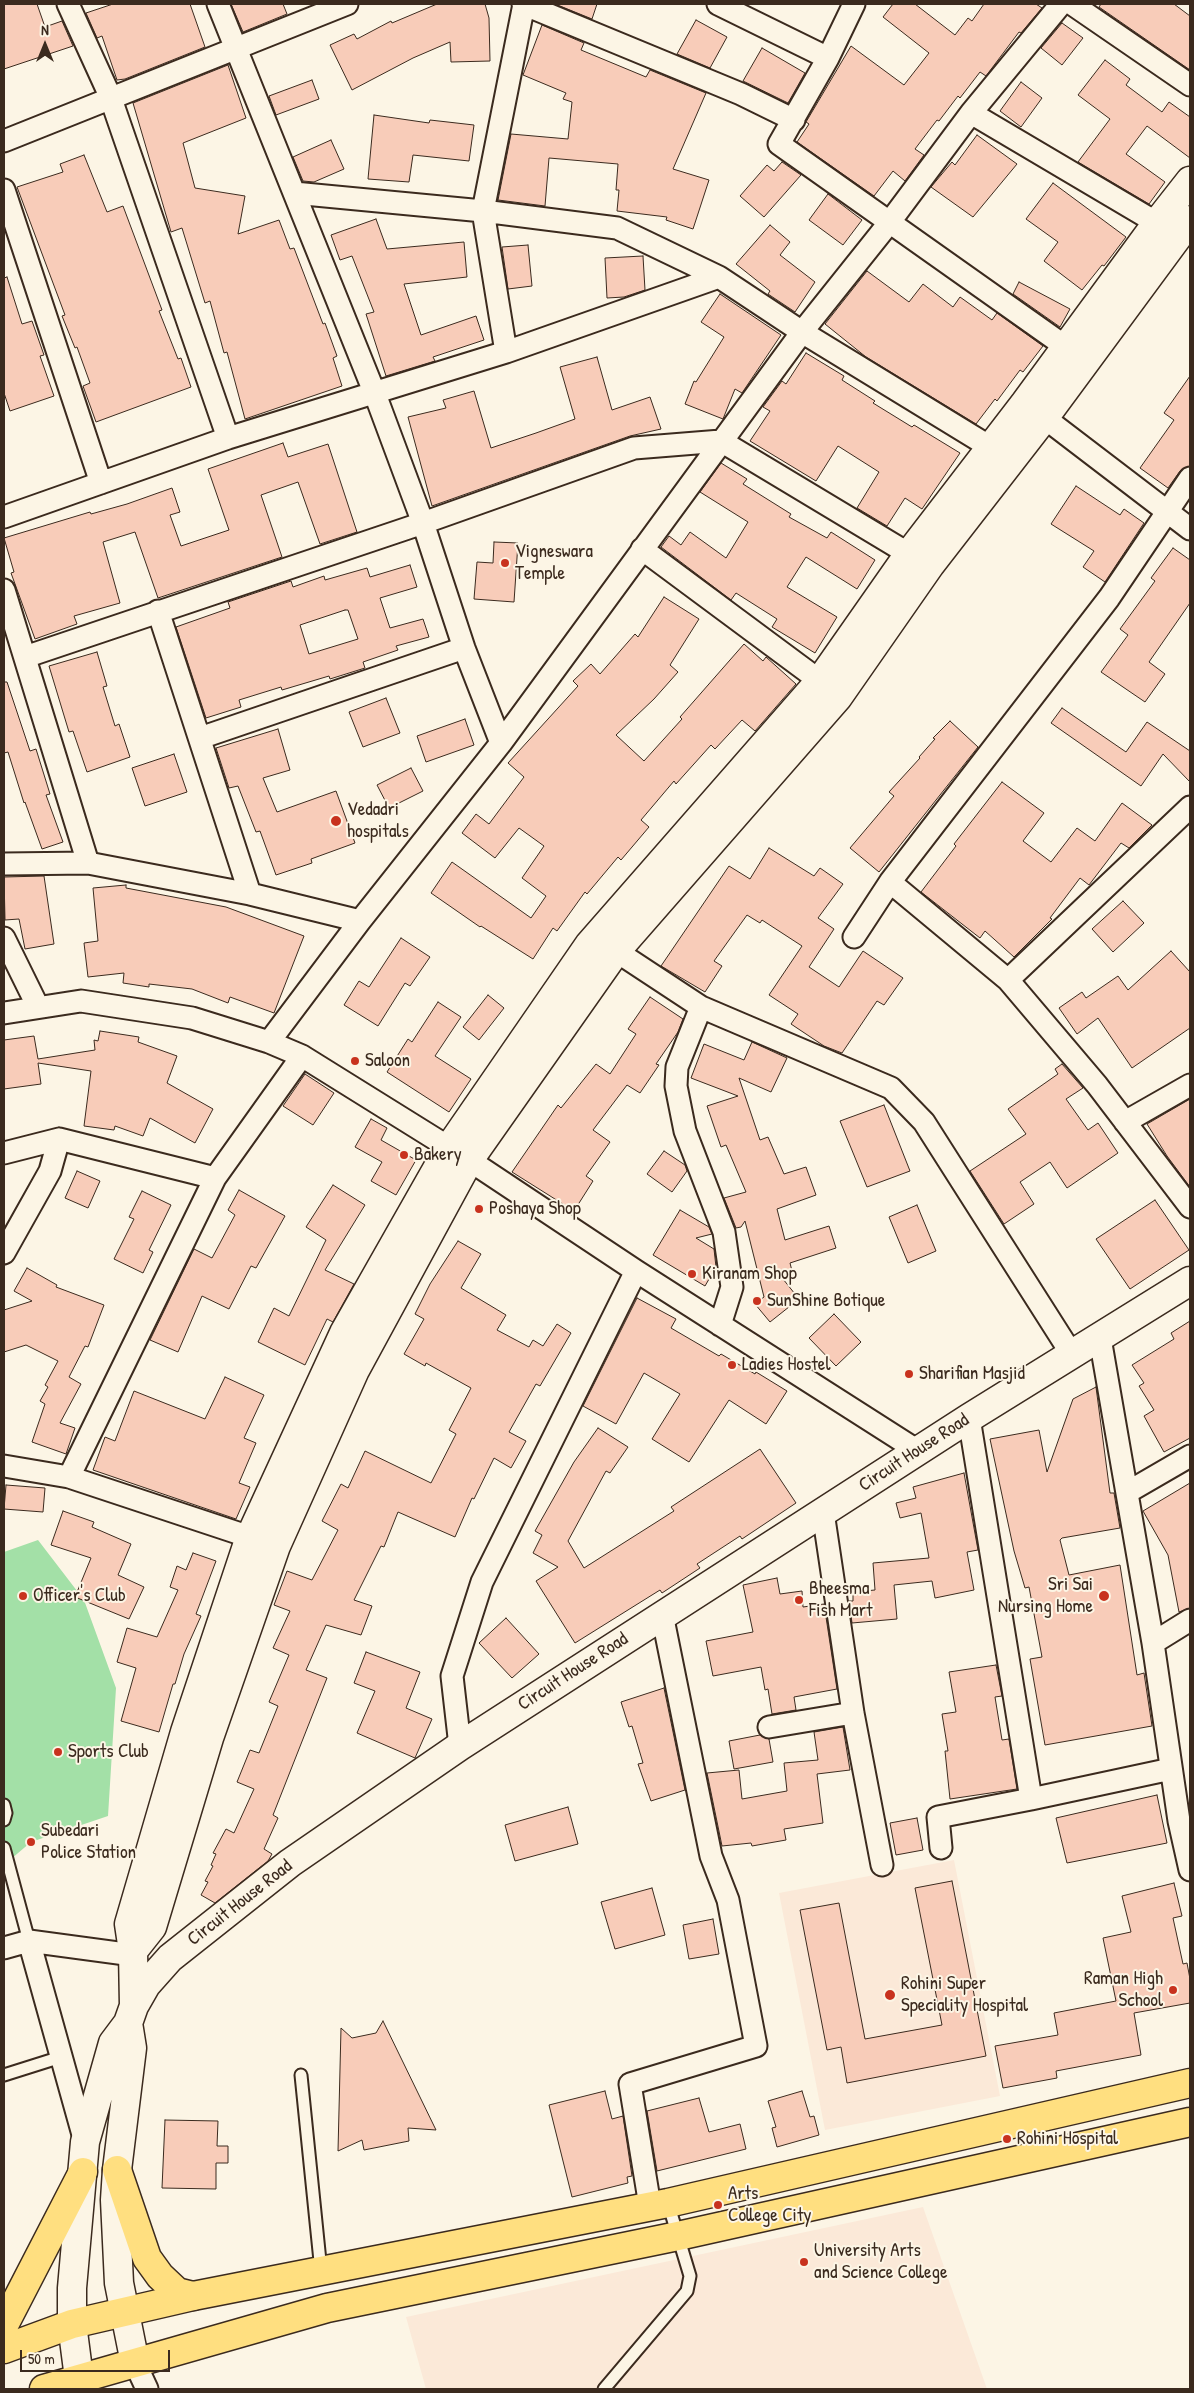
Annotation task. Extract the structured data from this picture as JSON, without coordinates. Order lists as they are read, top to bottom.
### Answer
{
  "streets": {
    "street": ["Circuit House Road"]
  },
  "places": [
    "Vigneswara Temple",
    "Vedadri hospitals",
    "Saloon",
    "Bakery",
    "Poshaya Shop",
    "Kiranam Shop",
    "SunShine Botique",
    "Ladies Hostel",
    "Sharifian Masjid",
    "Officer's Club",
    "Sri Sai Nursing Home",
    "Bheesma Fish Mart",
    "Sports Club",
    "Subedari Police Station",
    "Raman High School",
    "Rohini Super Speciality Hospital",
    "Rohini Hospital",
    "Arts College City",
    "University Arts and Science College"
  ],
  "scale_bar": "50 m",
  "north": "top"
}
